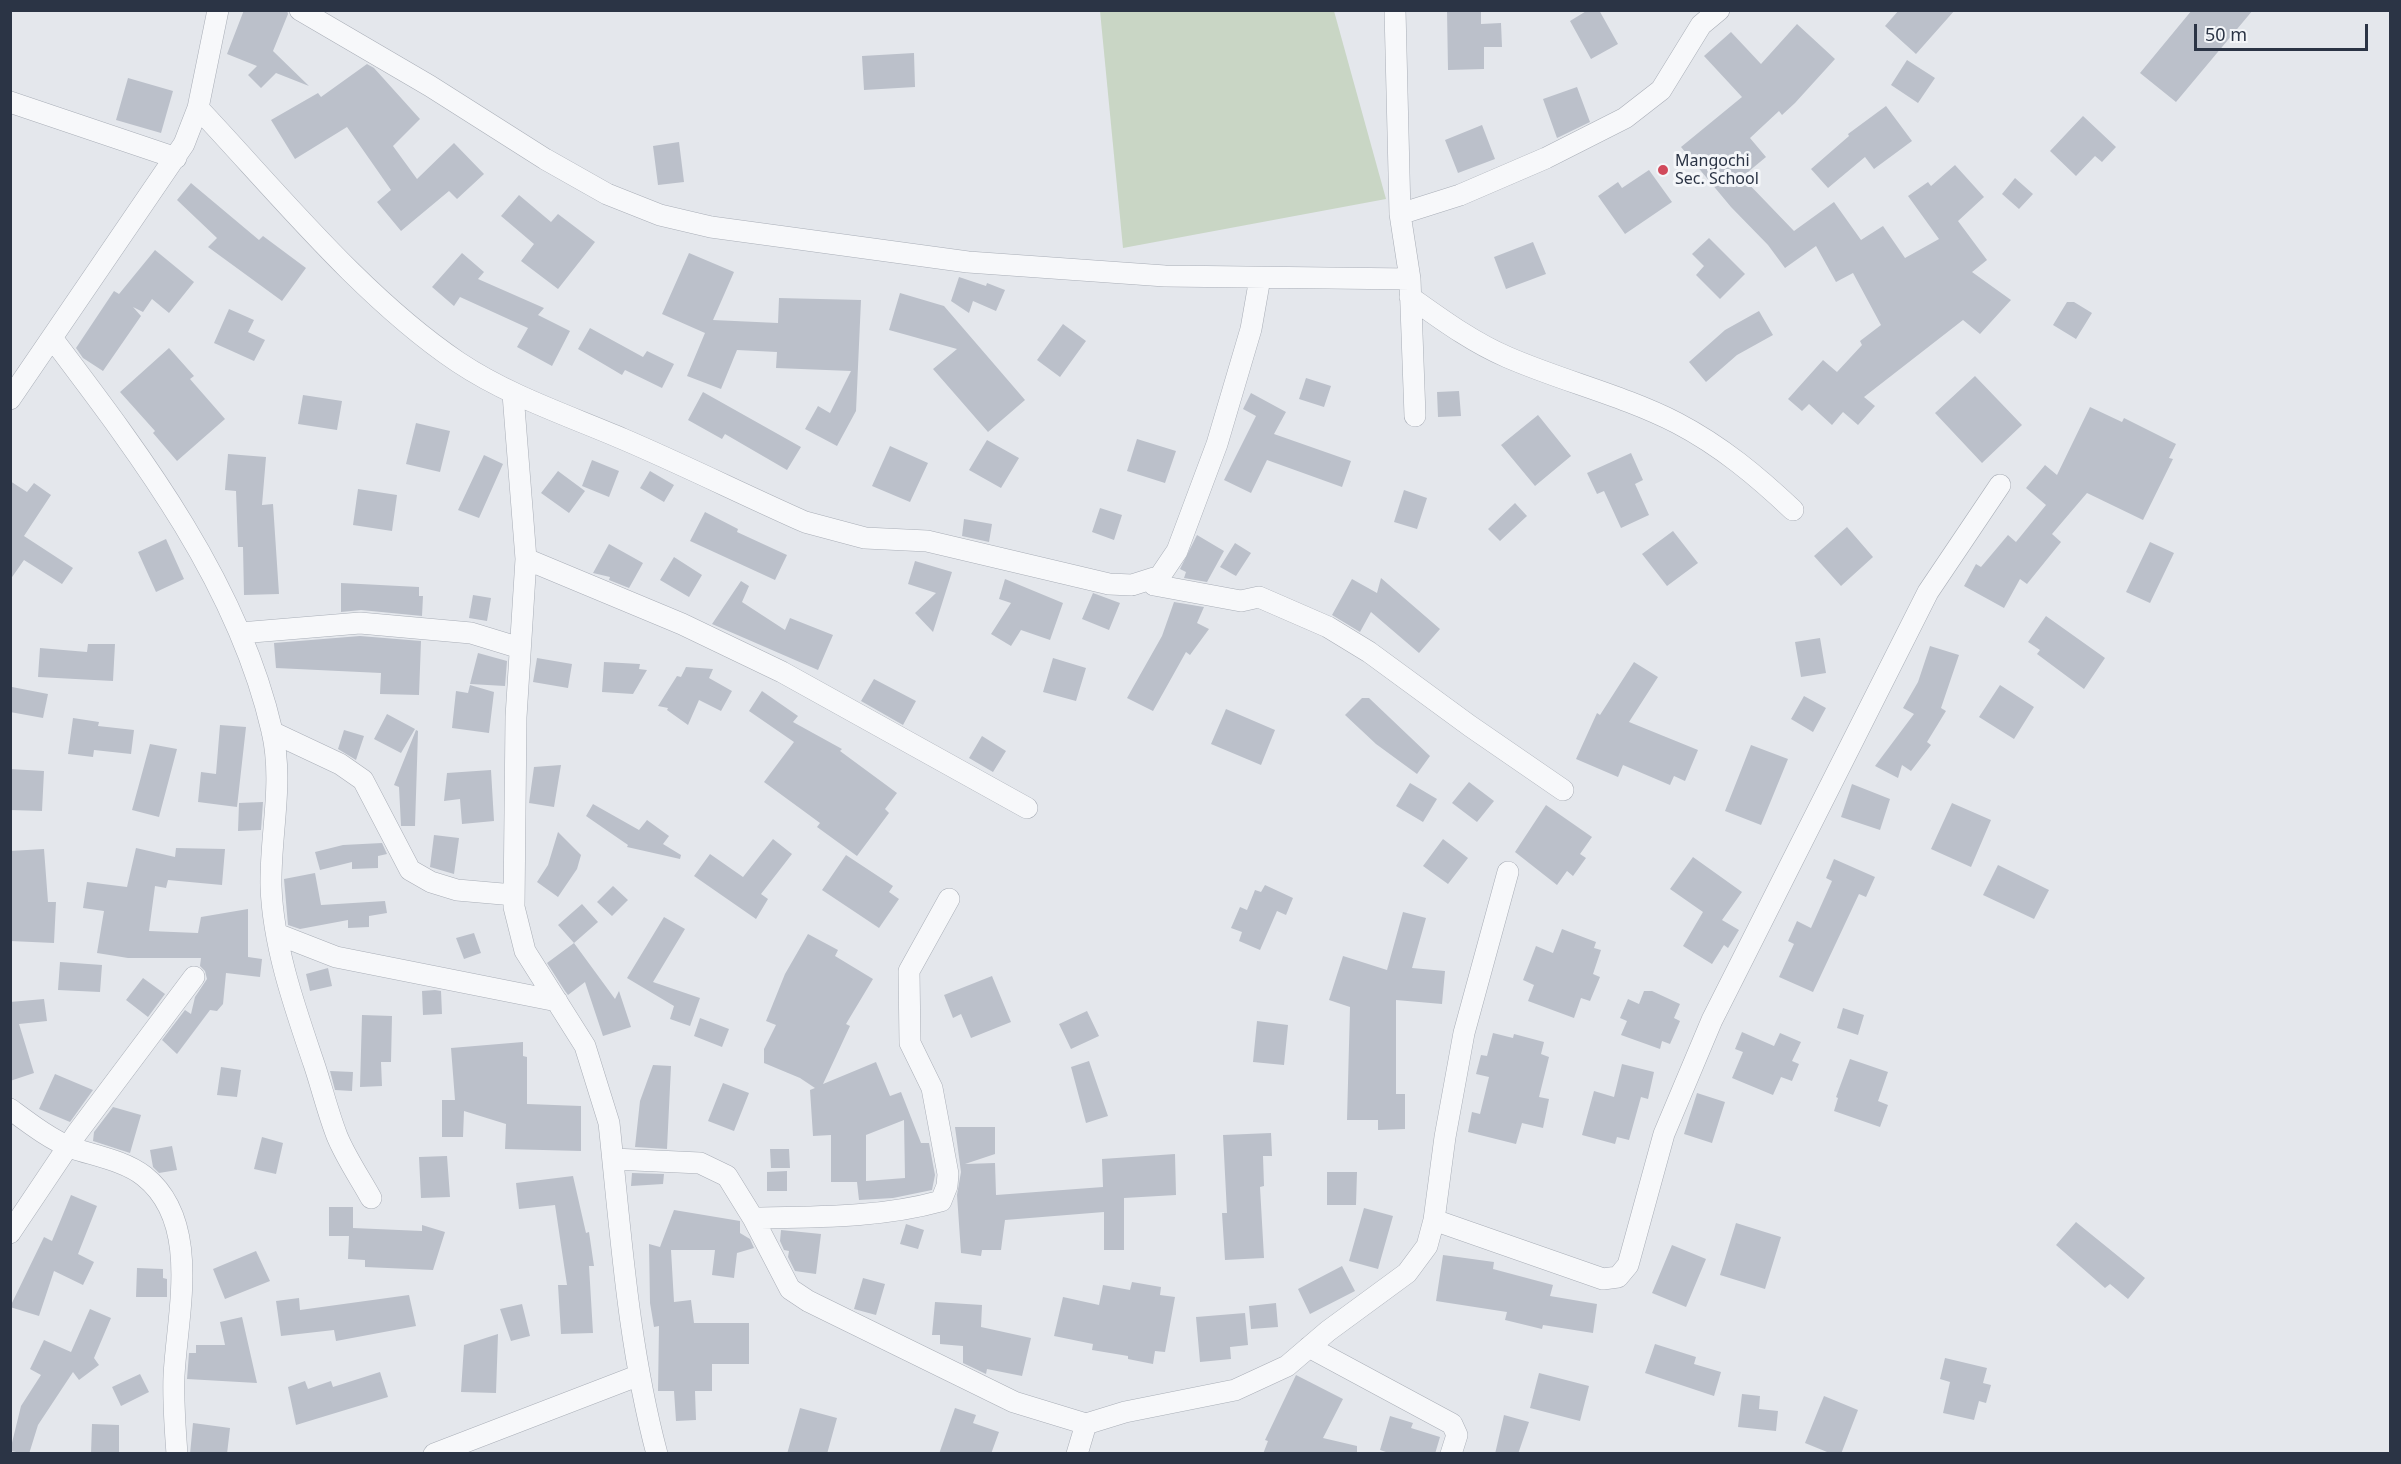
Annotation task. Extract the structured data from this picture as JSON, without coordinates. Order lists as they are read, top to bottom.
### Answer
{
  "places": ["Mangochi Sec. School"],
  "scale_bar": "50 m"
}
